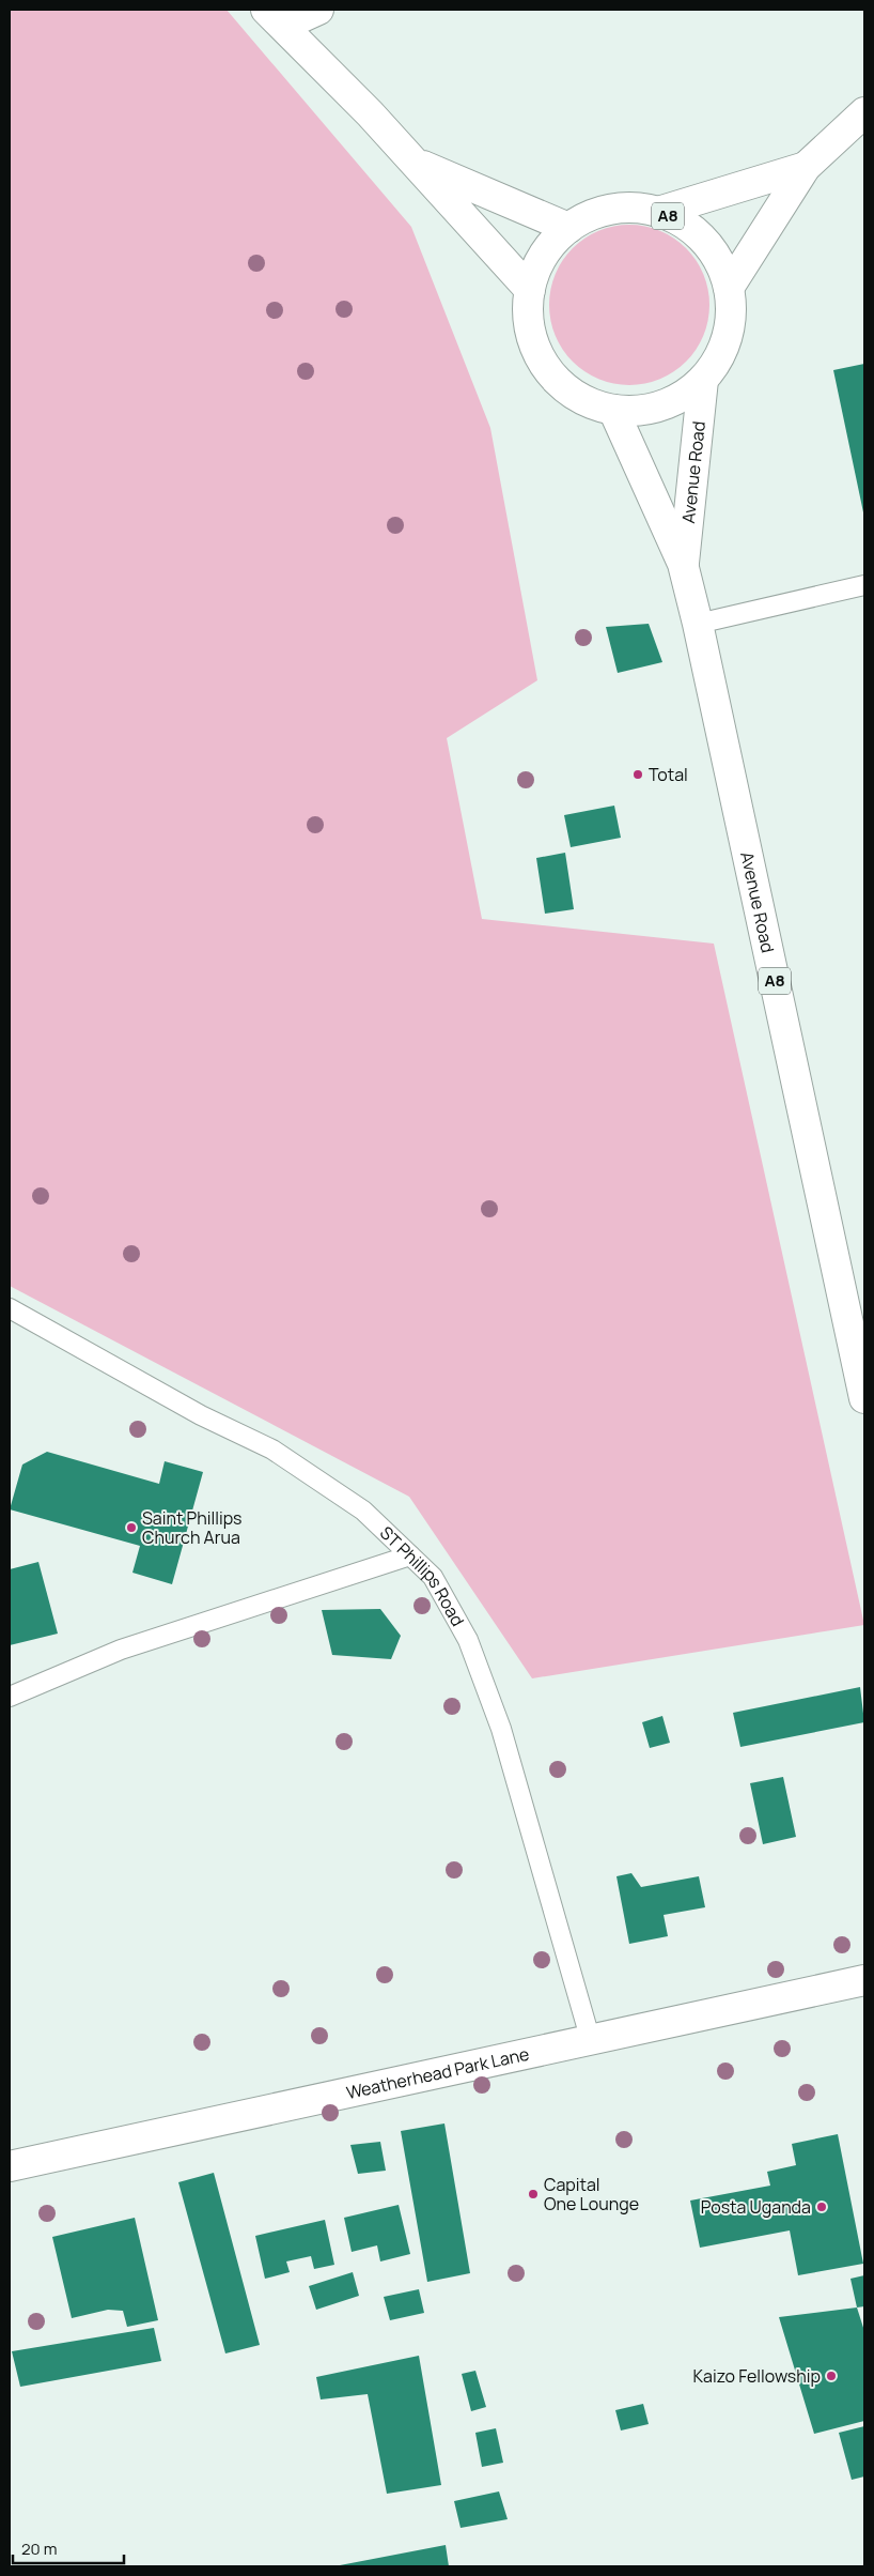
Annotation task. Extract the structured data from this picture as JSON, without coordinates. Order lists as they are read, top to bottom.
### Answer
{
  "streets": {
    "main road": ["A8", "Avenue Road", "Weatherhead Park Lane"],
    "lane": ["ST Phillips Road"]
  },
  "crossings": [
    ["A8", "Avenue Road"],
    ["ST Phillips Road", "Weatherhead Park Lane"]
  ],
  "places": [
    "Total",
    "Saint Phillips Church Arua",
    "Capital One Lounge",
    "Posta Uganda",
    "Kaizo Fellowship"
  ],
  "scale_bar": "20 m"
}
